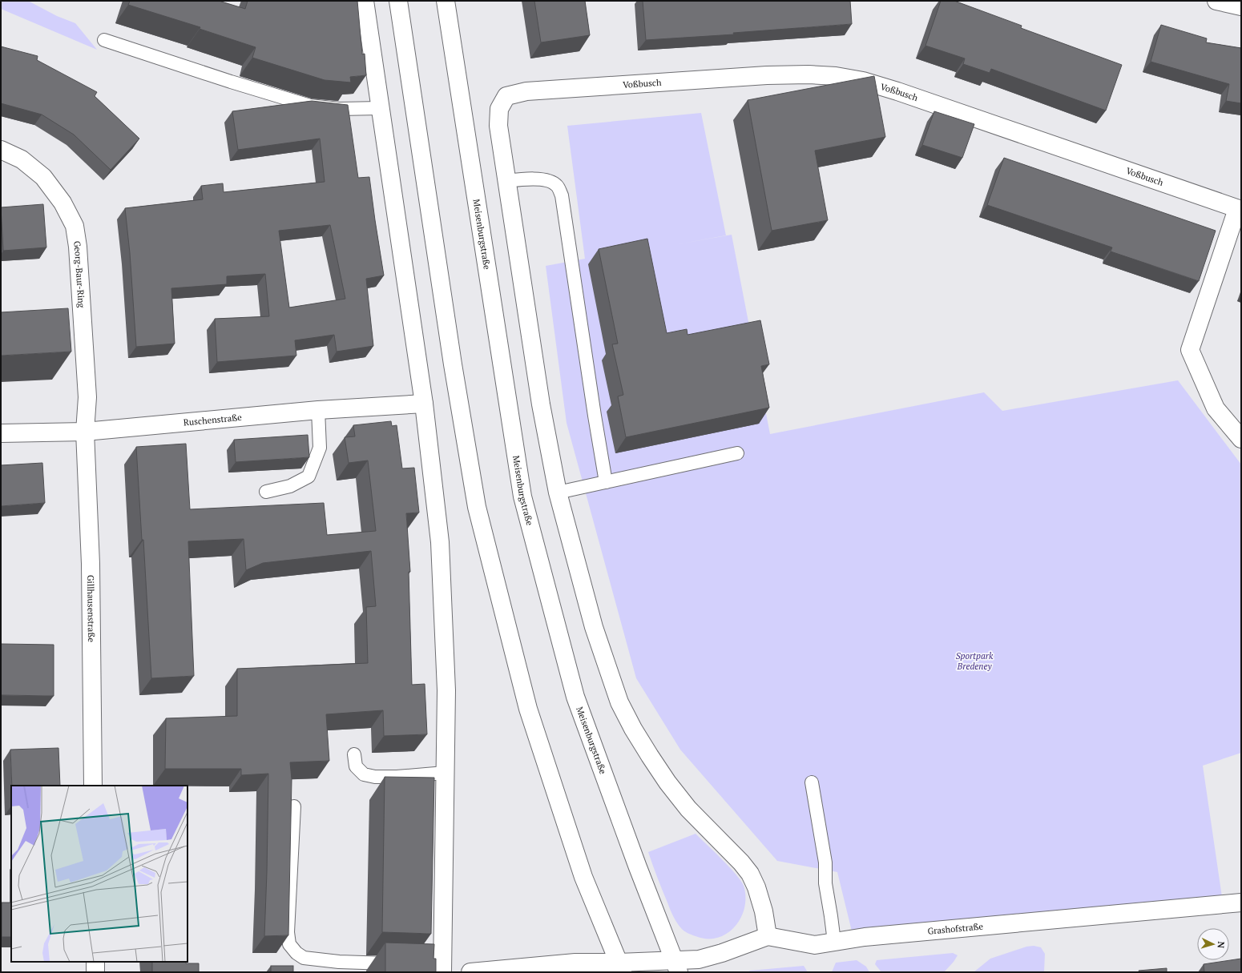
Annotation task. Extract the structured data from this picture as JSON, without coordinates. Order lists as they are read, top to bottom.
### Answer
{
  "streets": {
    "street": [
      "Voßbusch",
      "Meisenburgstraße",
      "Georg-Baur-Ring",
      "Ruschenstraße",
      "Gillhausenstraße",
      "Grashofstraße"
    ]
  },
  "crossings": [
    ["Georg-Baur-Ring", "Ruschenstraße"],
    ["Georg-Baur-Ring", "Gillhausenstraße"],
    ["Ruschenstraße", "Gillhausenstraße"]
  ],
  "parks": ["Sportpark Bredeney"],
  "north": "right"
}
